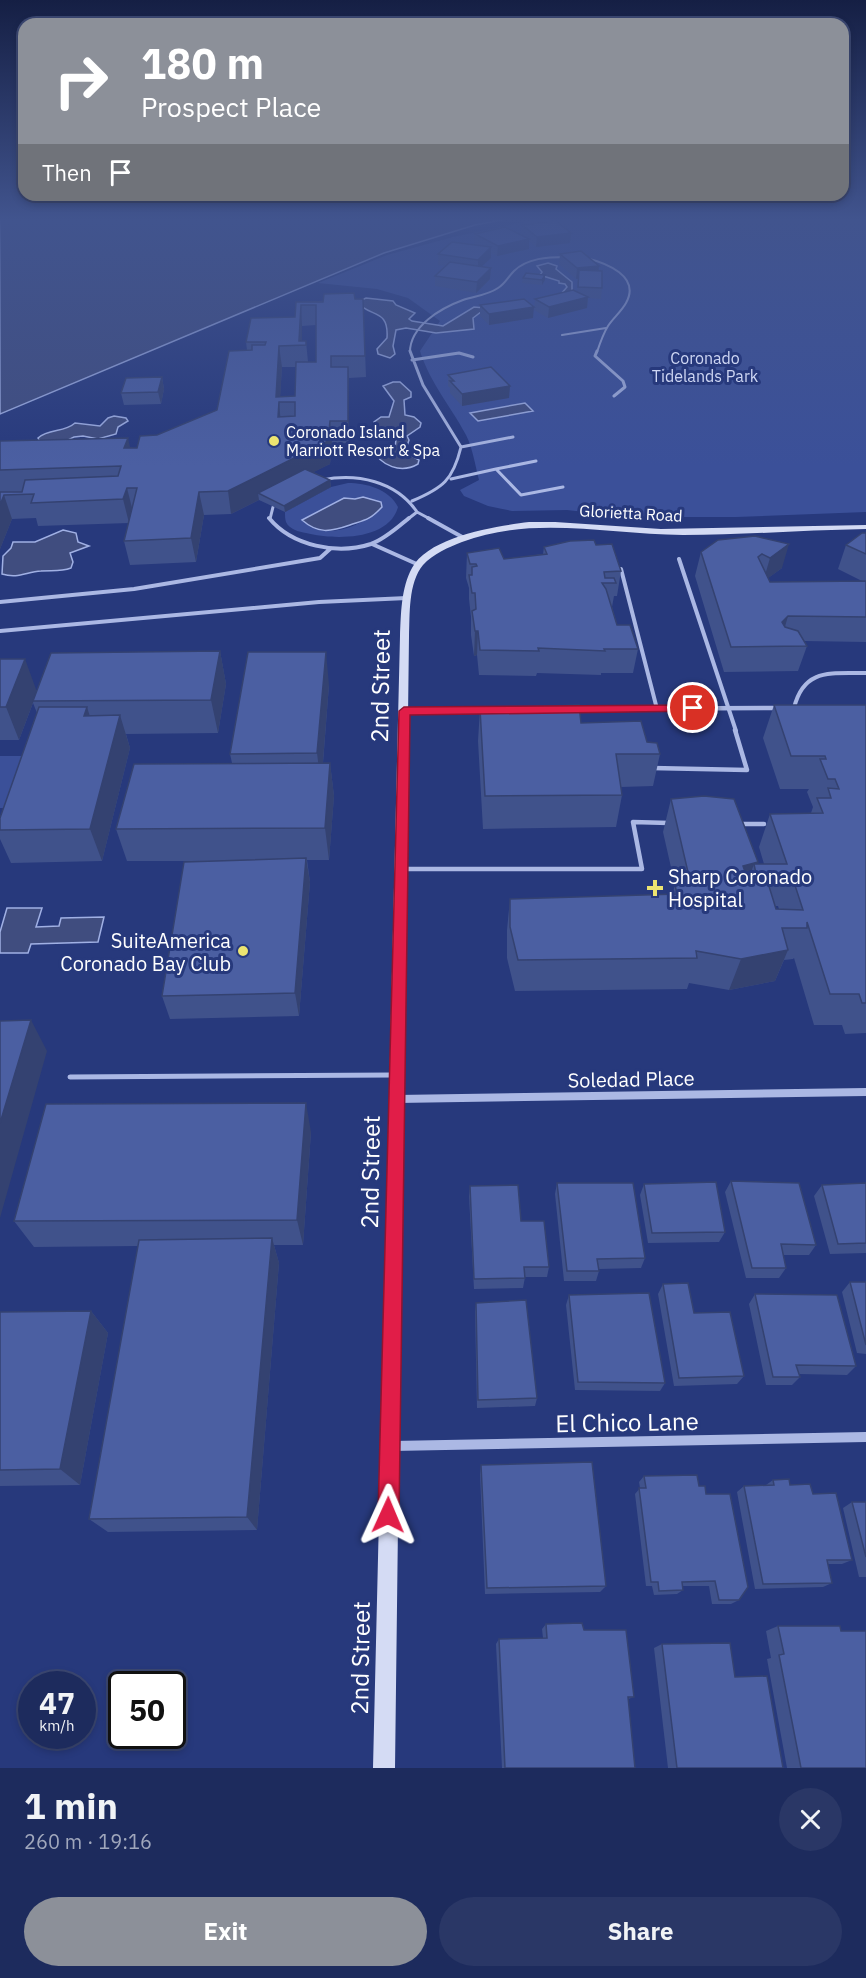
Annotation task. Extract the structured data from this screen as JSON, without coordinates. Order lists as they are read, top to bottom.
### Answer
{
  "streets": {
    "main road": ["Glorietta Road", "2nd Street"],
    "street": ["Soledad Place", "El Chico Lane"]
  },
  "crossings": [
    ["Glorietta Road", "2nd Street"],
    ["2nd Street", "Soledad Place"],
    ["2nd Street", "El Chico Lane"]
  ],
  "parks": ["Coronado Tidelands Park"],
  "places": {
    "other": ["Coronado Island Marriott Resort & Spa", "SuiteAmerica Coronado Bay Club"],
    "health": ["Sharp Coronado Hospital"]
  },
  "page": {
    "turn": ["180 m", "Prospect Place"],
    "then": "Then",
    "speed": "47 km/h",
    "limit": "50",
    "heading": ["1 min", "260 m · 19:16"],
    "buttons": ["Exit", "Share"]
  }
}
